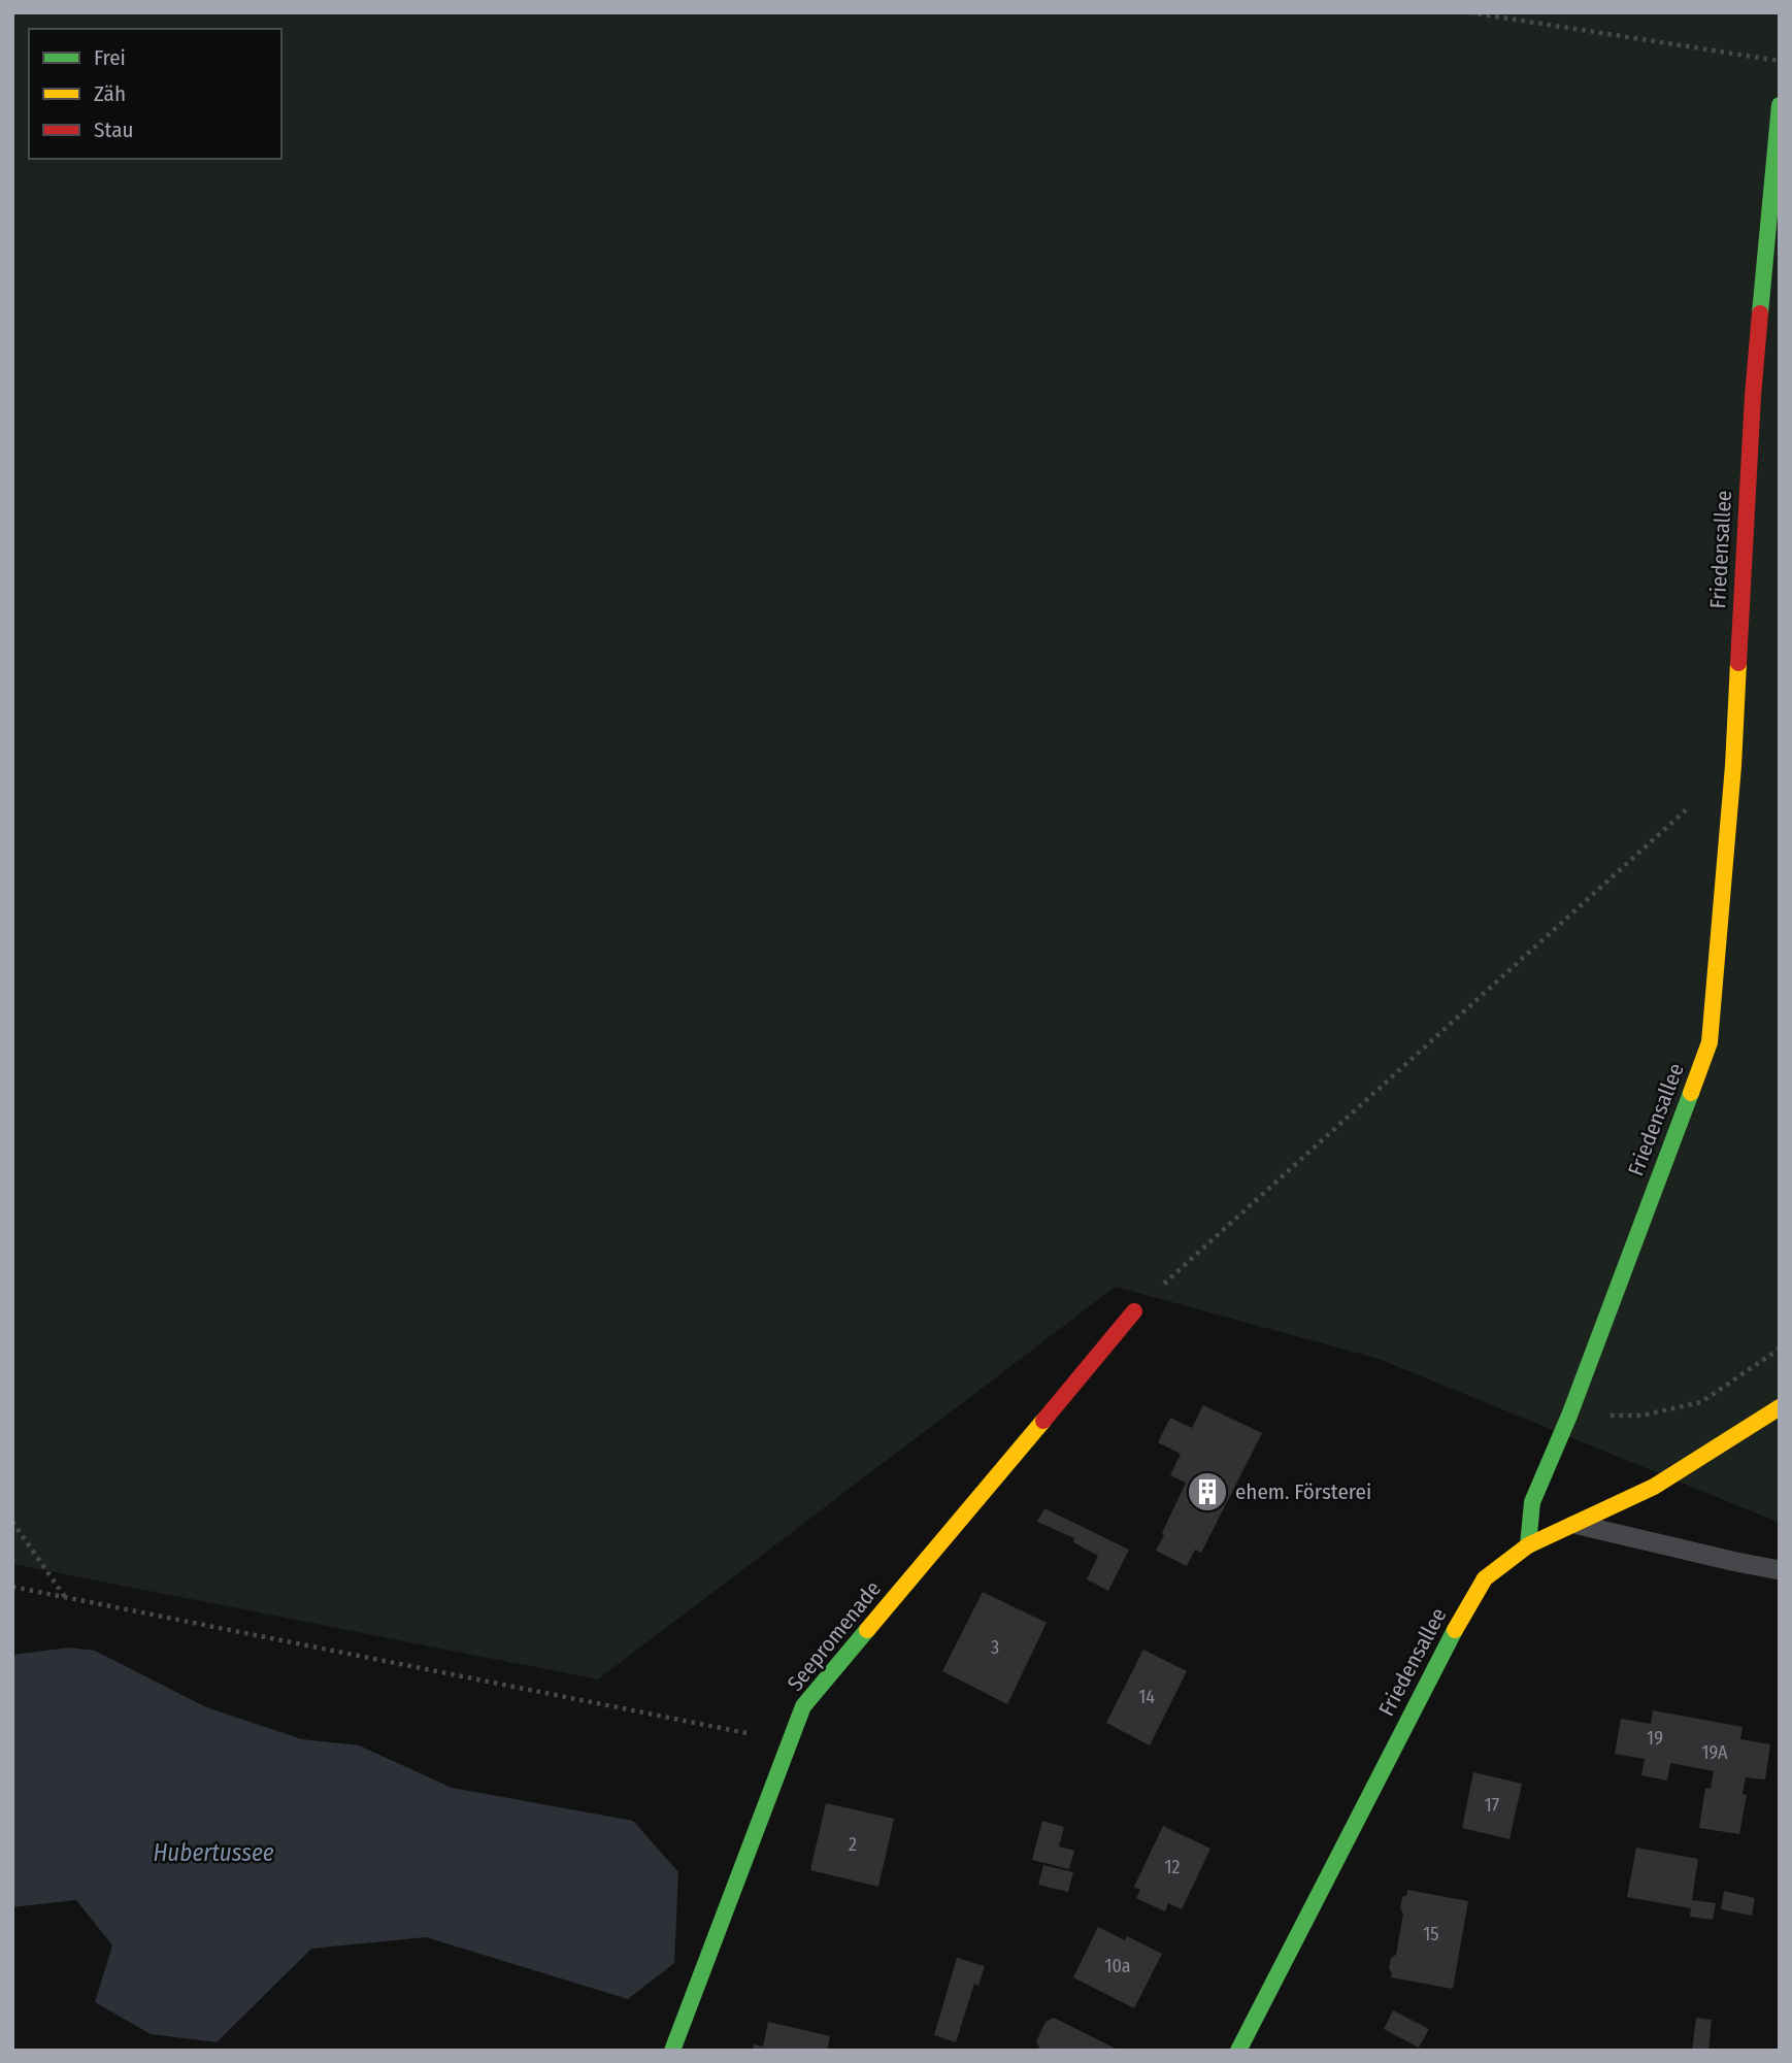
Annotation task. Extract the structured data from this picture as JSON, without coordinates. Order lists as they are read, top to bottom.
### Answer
{
  "streets": {
    "street": ["Friedensallee", "Seepromenade"]
  },
  "water": ["Hubertussee"],
  "places": {
    "building": ["ehem. Försterei"]
  },
  "house_numbers": [
    "3",
    "14",
    "19",
    "19A",
    "17",
    "2",
    "12",
    "15",
    "10a"
  ],
  "legend": ["Frei", "Zäh", "Stau"]
}
